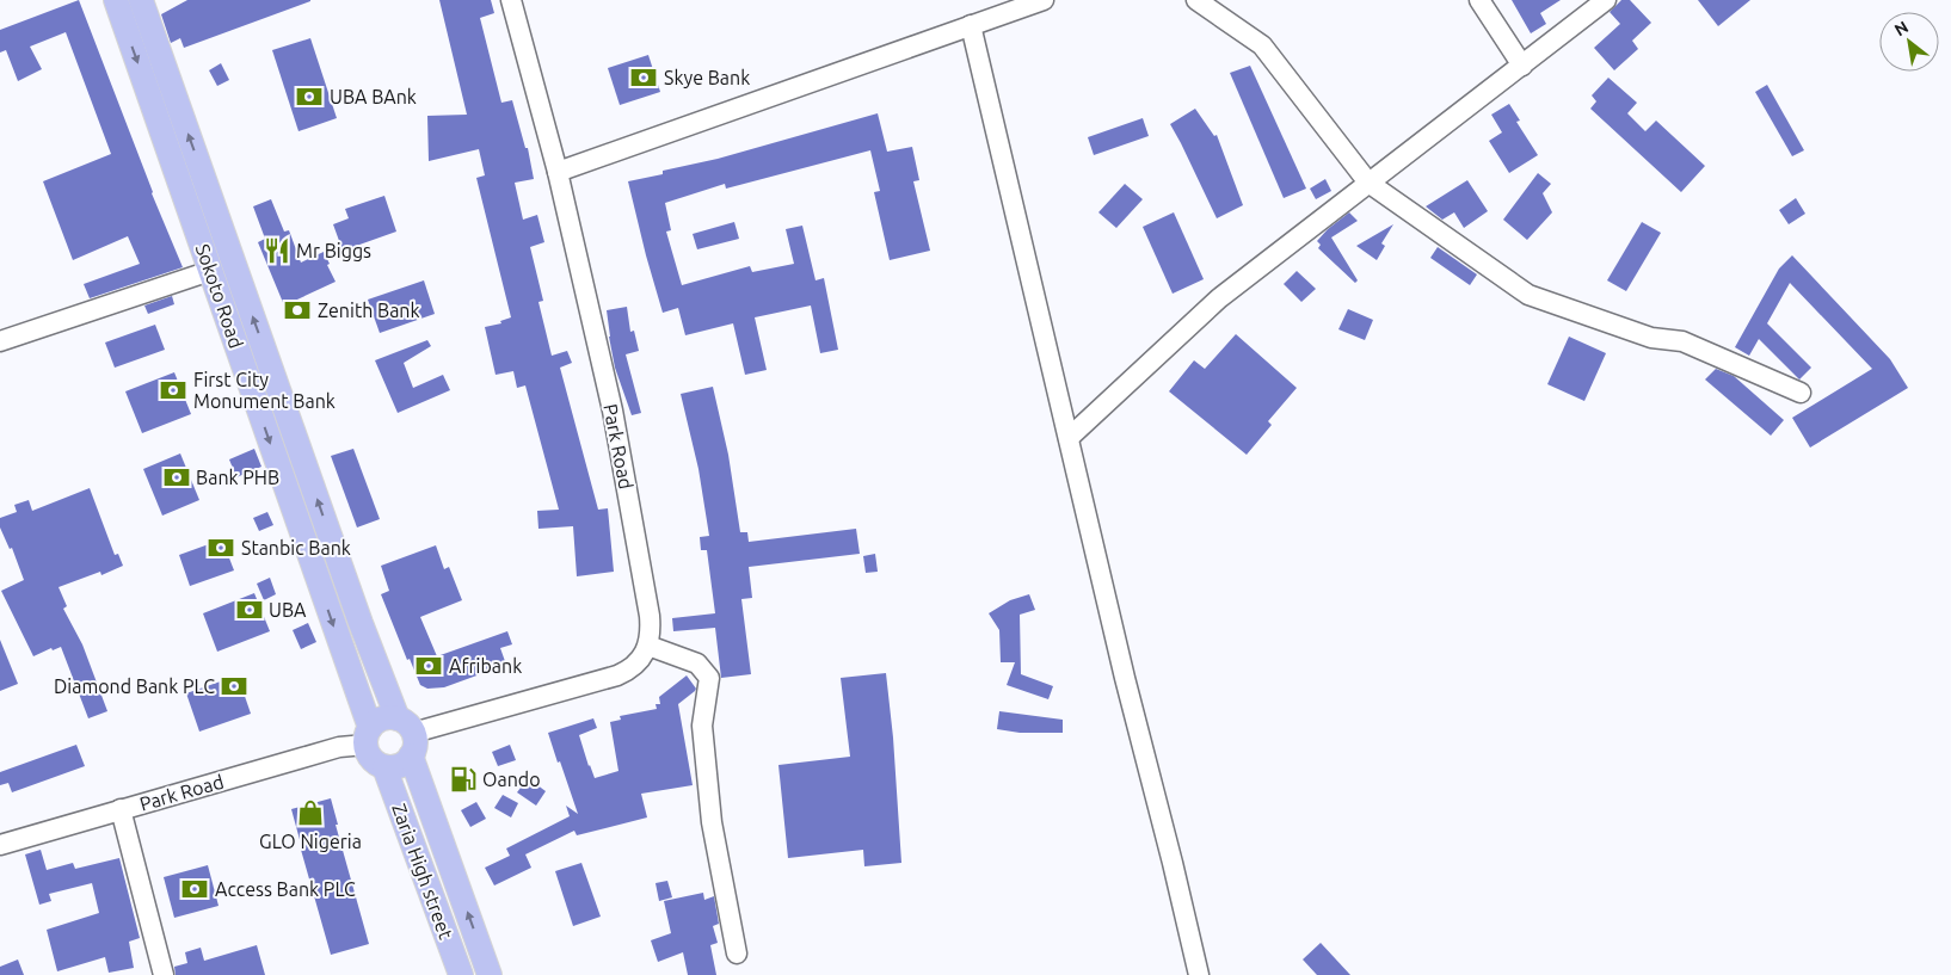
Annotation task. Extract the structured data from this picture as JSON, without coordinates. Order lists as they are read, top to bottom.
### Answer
{
  "streets": {
    "main road": ["Sokoto Road", "Zaria High street"],
    "street": ["Park Road"]
  },
  "crossings": [
    ["Sokoto Road", "Park Road"],
    ["Sokoto Road", "Zaria High street"],
    ["Park Road", "Zaria High street"]
  ],
  "places": {
    "bank": [
      "Skye Bank",
      "UBA BAnk",
      "Zenith Bank",
      "First City Monument Bank",
      "Bank PHB",
      "Stanbic Bank",
      "UBA",
      "Afribank",
      "Diamond Bank PLC",
      "Access Bank PLC"
    ],
    "restaurant": ["Mr Biggs"],
    "fuel station": ["Oando"],
    "shop": ["GLO Nigeria"]
  },
  "north": "top left"
}
